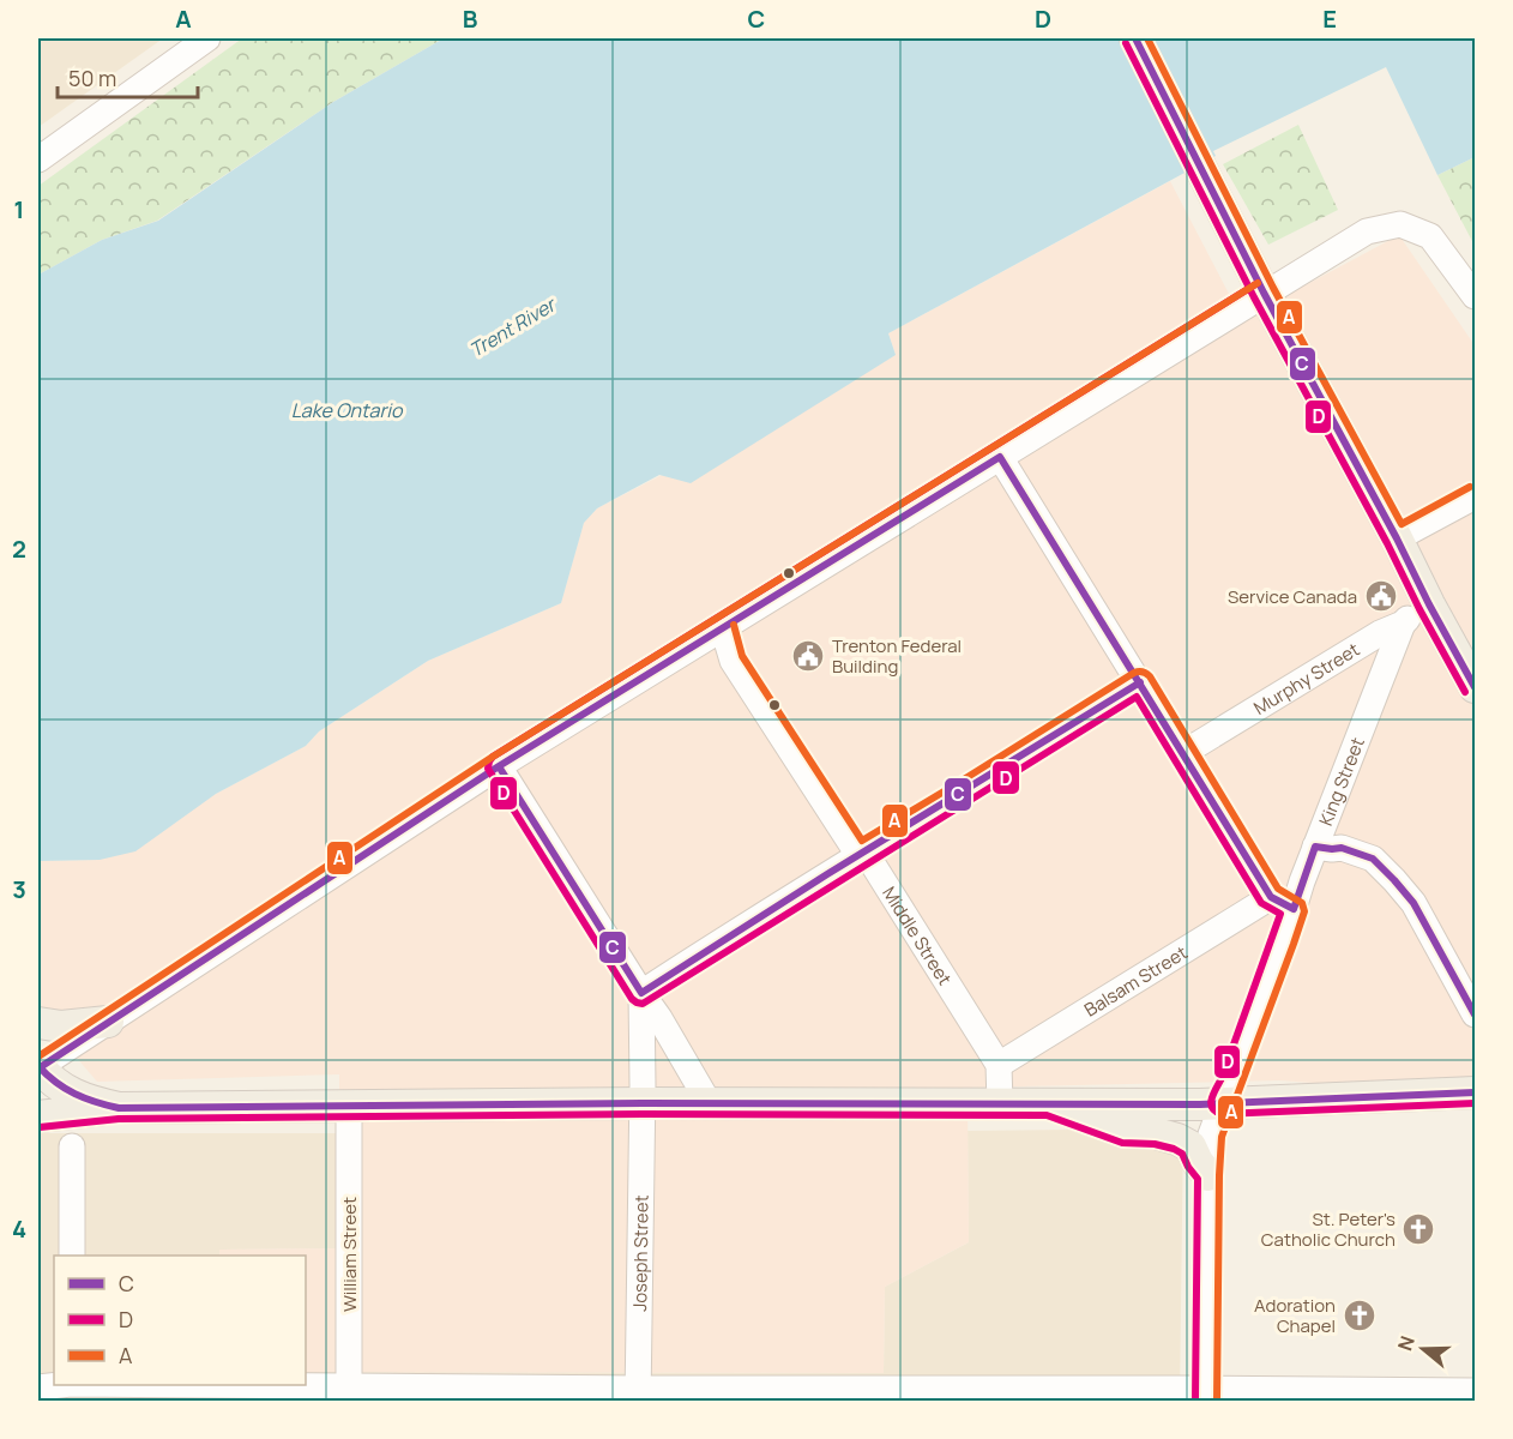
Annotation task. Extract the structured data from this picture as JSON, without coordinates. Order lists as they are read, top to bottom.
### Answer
{
  "streets": {
    "street": [
      "Murphy Street",
      "King Street",
      "Middle Street",
      "Balsam Street",
      "Joseph Street",
      "William Street"
    ]
  },
  "crossings": [
    ["Murphy Street", "King Street"],
    ["Middle Street", "Balsam Street"]
  ],
  "water": ["Trent River", "Lake Ontario"],
  "places": {
    "public building": ["Service Canada", "Trenton Federal Building"],
    "church": ["St. Peter's Catholic Church", "Adoration Chapel"]
  },
  "lines": ["transit line C", "transit line A", "transit line D"],
  "legend": ["C", "D", "A"],
  "scale_bar": "50 m",
  "north": "left",
  "grid": {
    "columns": [
      "A",
      "B",
      "C",
      "D",
      "E"
    ],
    "rows": [
      "1",
      "2",
      "3",
      "4"
    ]
  }
}
